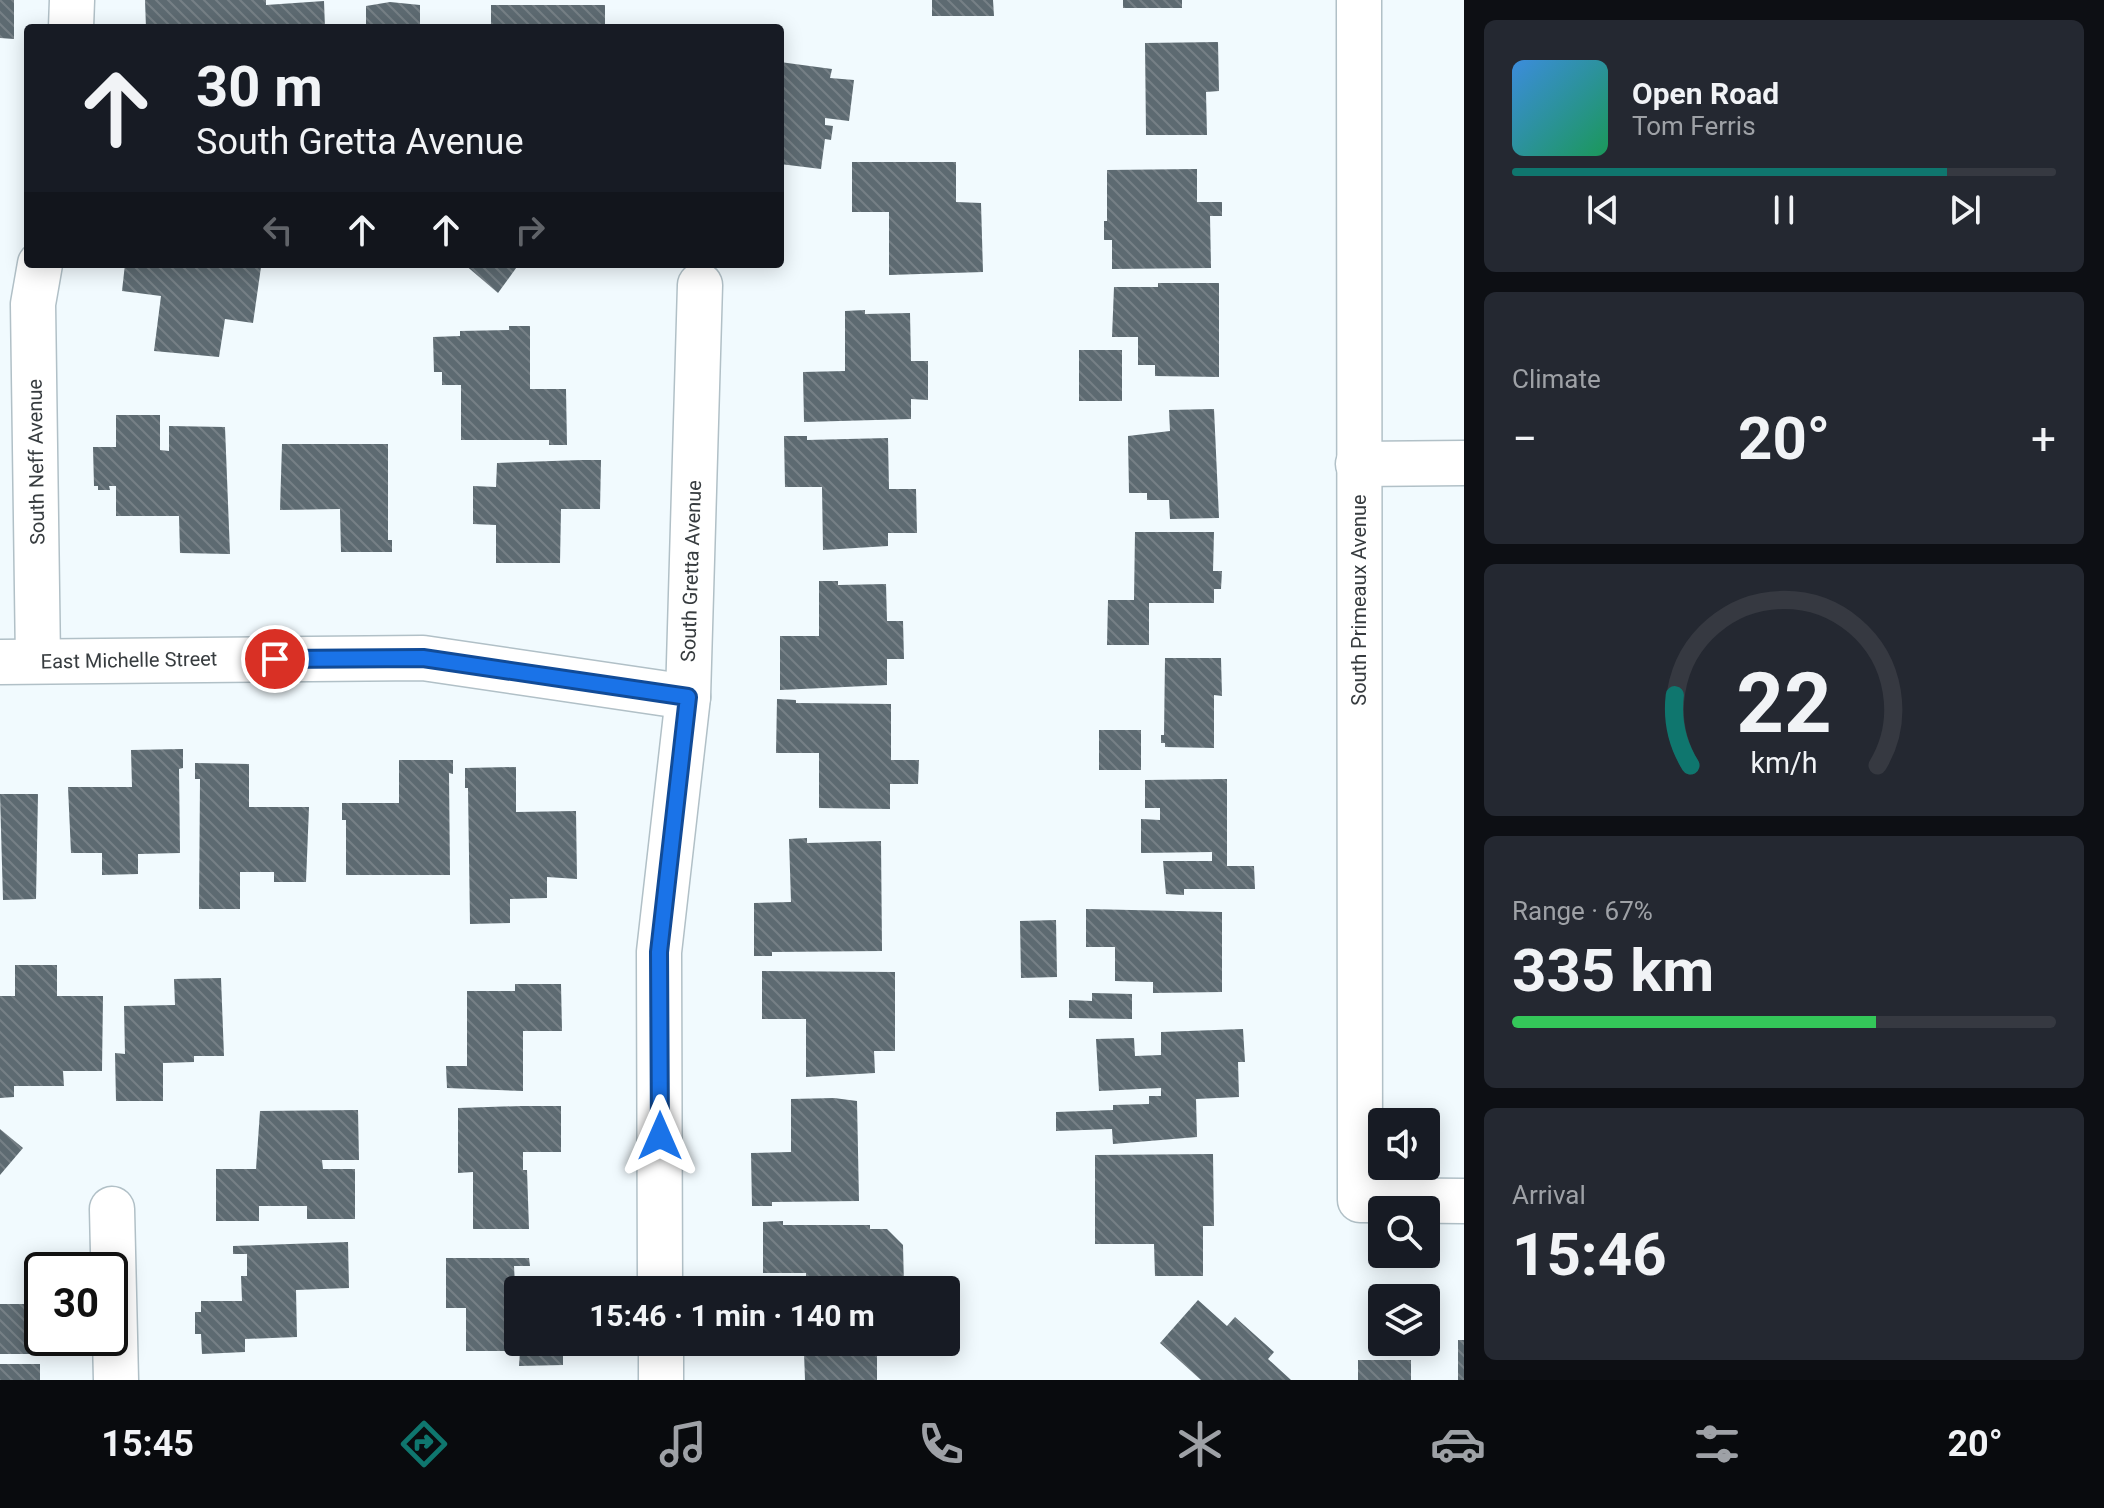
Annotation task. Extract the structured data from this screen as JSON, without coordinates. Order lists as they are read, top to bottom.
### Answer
{
  "streets": {
    "street": [
      "South Neff Avenue",
      "South Gretta Avenue",
      "South Primeaux Avenue",
      "East Michelle Street"
    ]
  },
  "crossings": [
    ["South Neff Avenue", "East Michelle Street"],
    ["South Gretta Avenue", "East Michelle Street"]
  ],
  "page": {
    "turn": ["30 m", "South Gretta Avenue"],
    "song": ["Open Road", "Tom Ferris"],
    "tile": [
      "Climate",
      ["Range · 67%", "335 km"],
      ["Arrival", "15:46"]
    ],
    "heat": ["−", "20°", "+"],
    "limit": "30",
    "trip": "15:46 · 1 min · 140 m",
    "tabs": ["15:45", "20°"],
    "gauge": ["22", "km/h"]
  }
}
